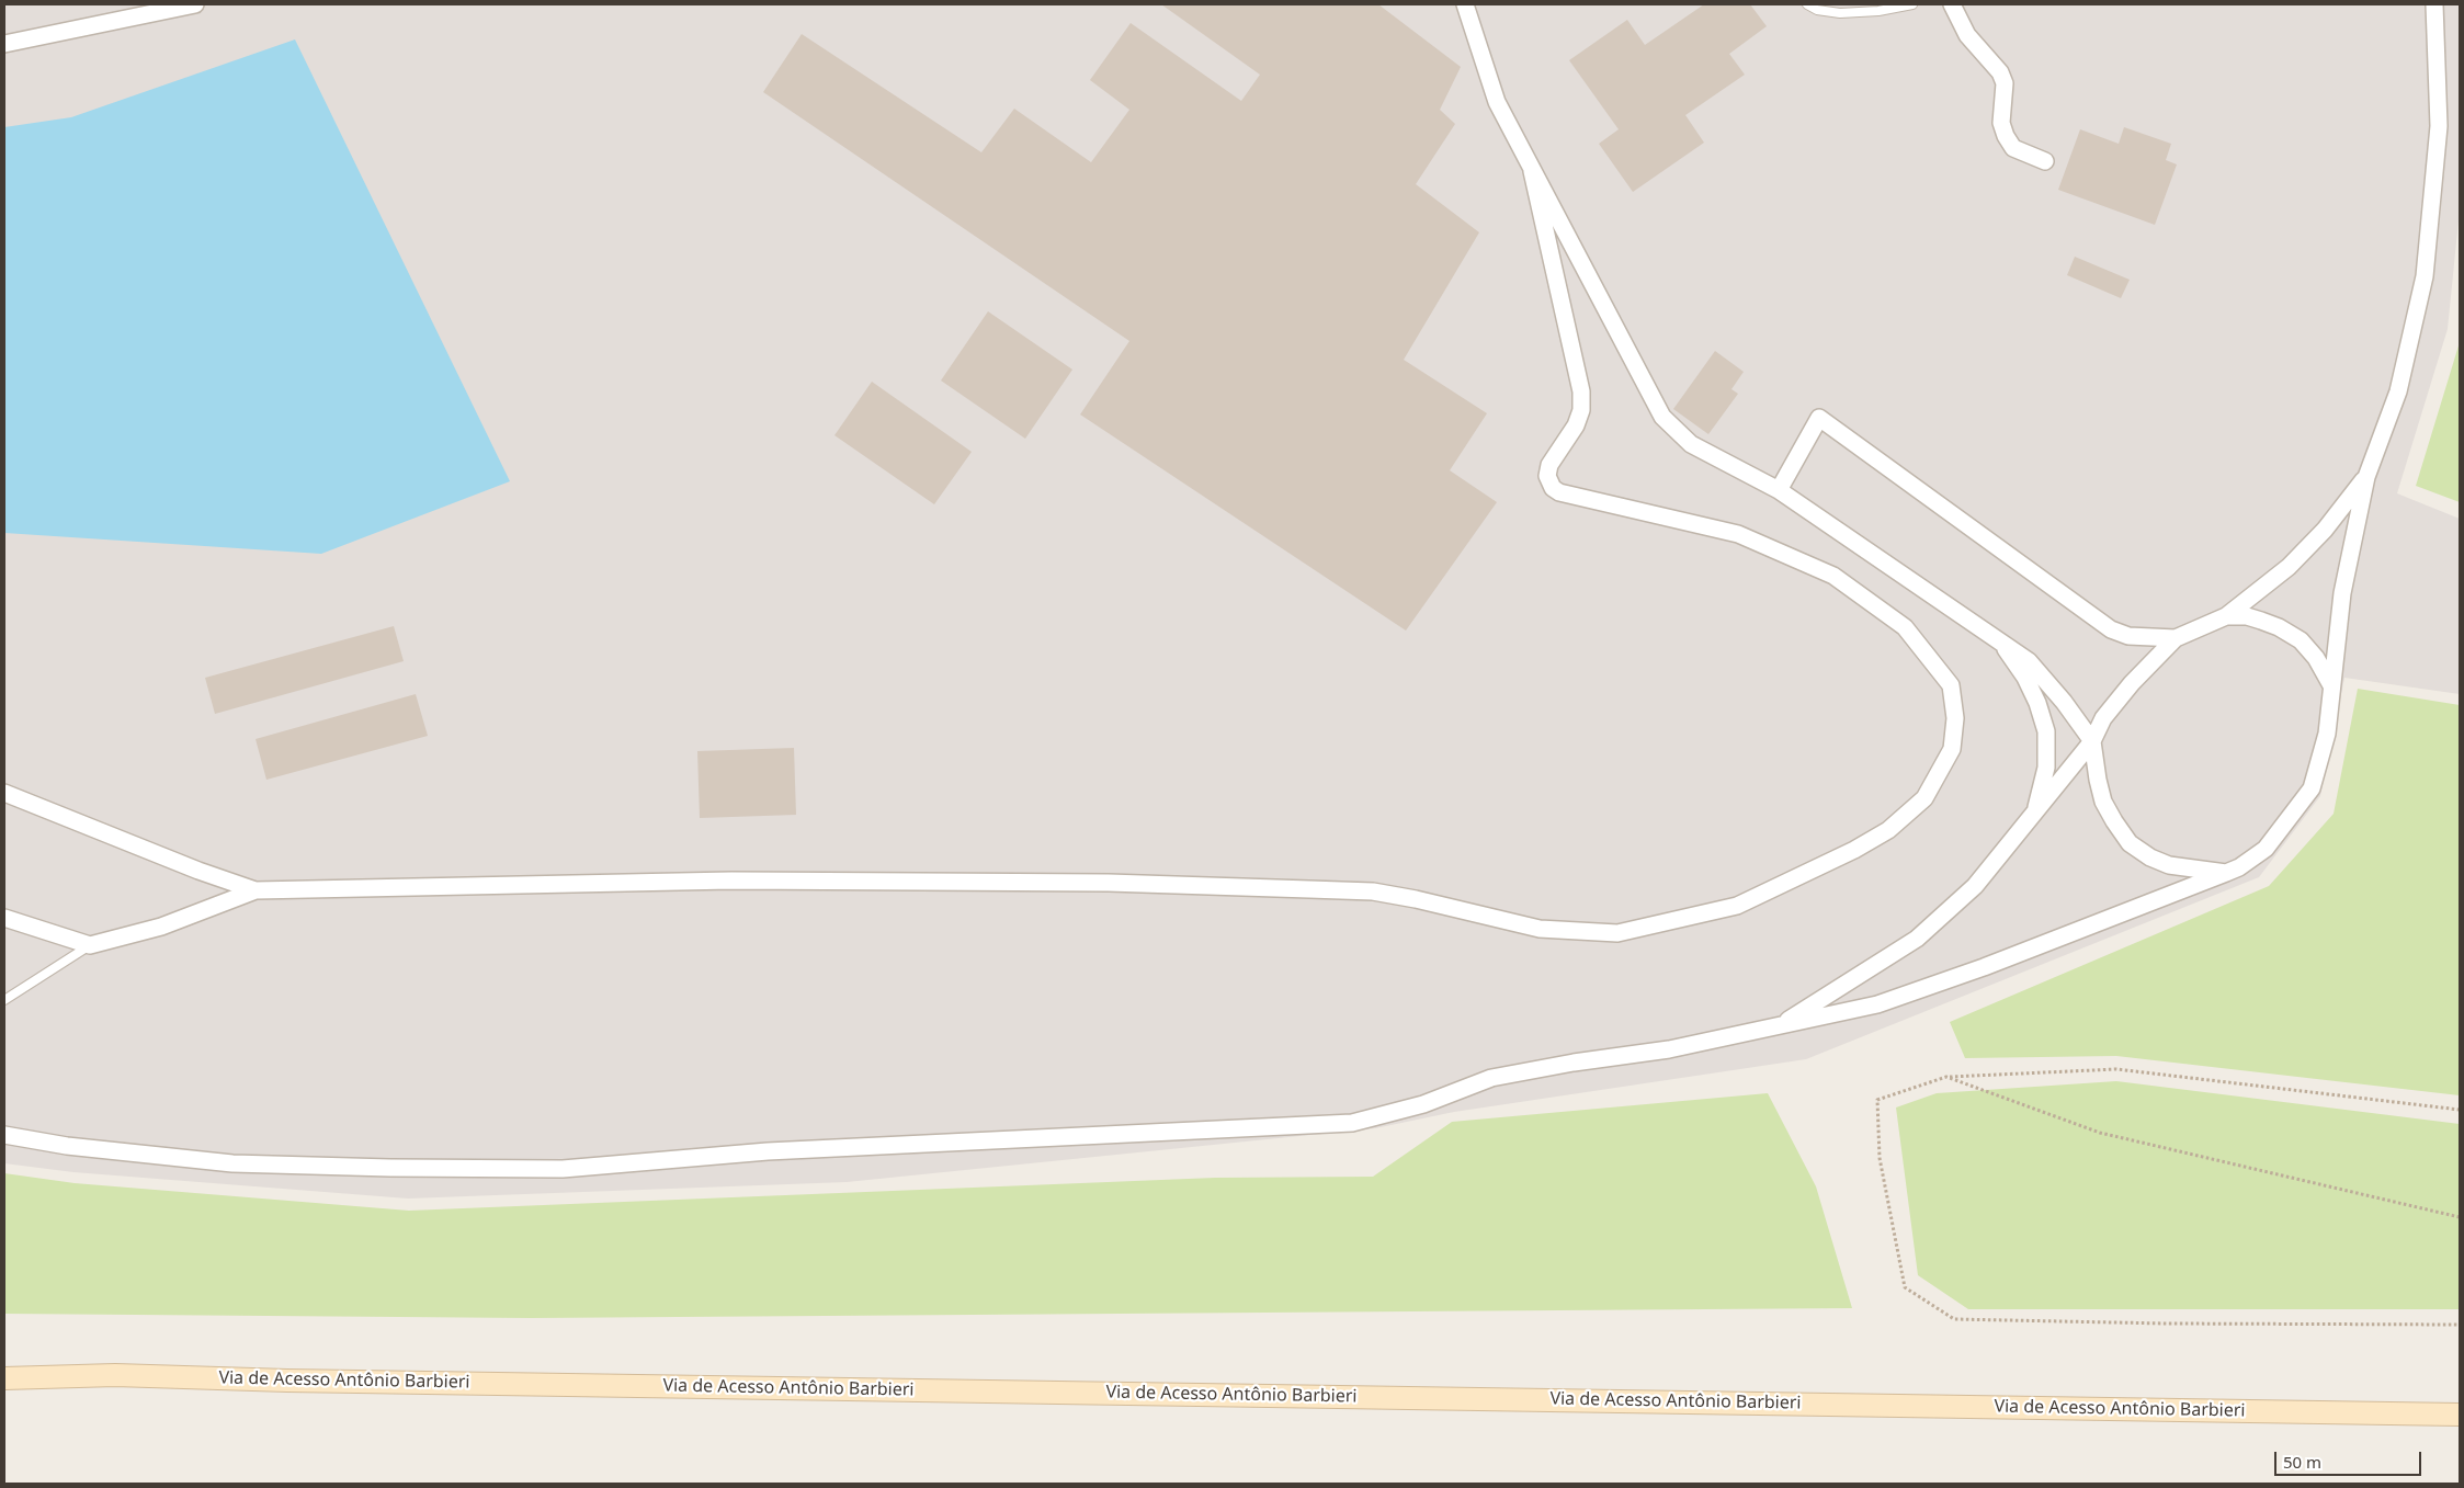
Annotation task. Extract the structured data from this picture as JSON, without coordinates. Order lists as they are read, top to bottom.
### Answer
{
  "streets": {
    "main road": ["Via de Acesso Antônio Barbieri"]
  },
  "scale_bar": "50 m"
}
